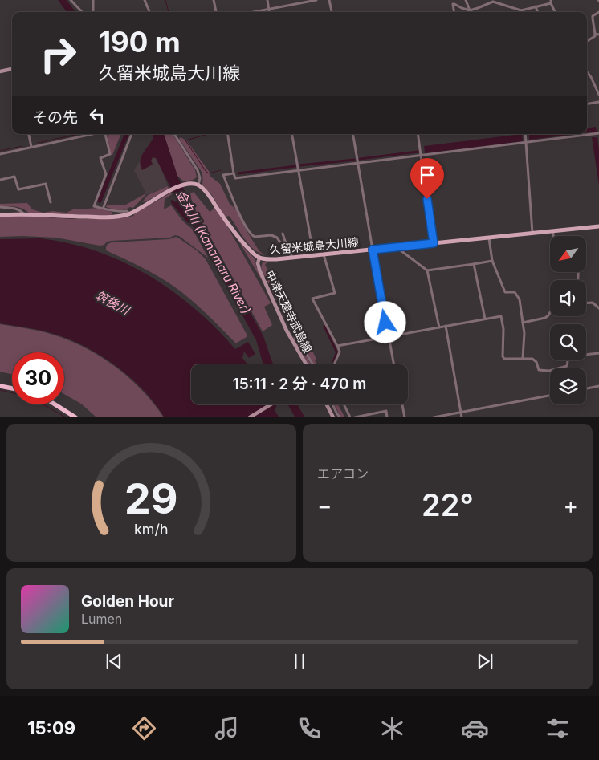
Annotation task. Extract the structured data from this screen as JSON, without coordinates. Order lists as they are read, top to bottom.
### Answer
{
  "streets": {
    "main road": ["久留米城島大川線", "中津天建寺武島線"]
  },
  "crossings": [
    ["久留米城島大川線", "中津天建寺武島線"]
  ],
  "water": ["金丸川 (Kanamaru River)", "筑後川"],
  "north": "bottom left",
  "page": {
    "turn": ["190 m", "久留米城島大川線"],
    "then": "その先",
    "limit": "30",
    "trip": "15:11 · 2 分 · 470 m",
    "tile": "エアコン",
    "heat": ["−", "22°", "+"],
    "song": ["Golden Hour", "Lumen"],
    "tabs": "15:09",
    "gauge": ["29", "km/h"]
  }
}
